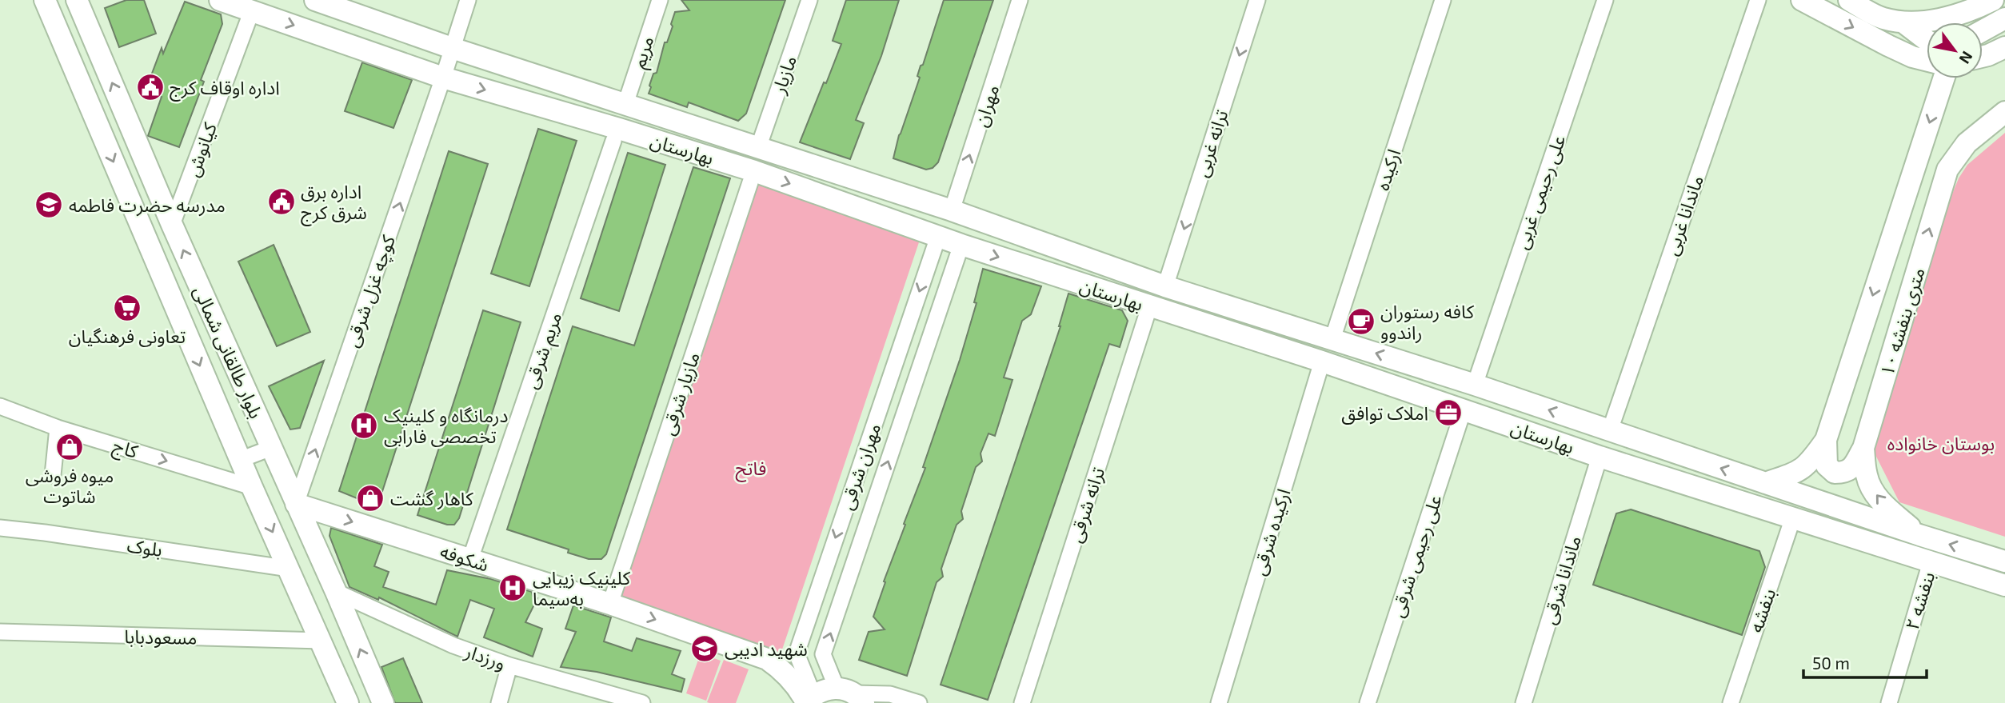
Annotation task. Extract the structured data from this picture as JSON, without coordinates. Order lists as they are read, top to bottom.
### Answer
{
  "streets": {
    "main road": [
      "بهارستان",
      "۱۰ متری بنفشه",
      "بلوار طالقانی شمالی",
      "شکوفه"
    ],
    "street": [
      "مریم",
      "مازیار",
      "مهران",
      "ترانه غربی",
      "کیانوش",
      "ارکیده",
      "علی رحیمی غربی",
      "ماندانا غربی",
      "کوچه غزل شرقی",
      "مریم شرقی",
      "مازیار شرقی",
      "کاج",
      "مهران شرقی",
      "ترانه شرقی",
      "ارکیده شرقی",
      "بلوک",
      "علی رحیمی شرقی",
      "ماندانا شرقی",
      "بنفشه ۲",
      "بنفشه",
      "مسعودبابا",
      "ورزدار"
    ]
  },
  "crossings": [
    ["مریم", "بهارستان"],
    ["مازیار", "بهارستان"],
    ["مهران", "بهارستان"],
    ["ترانه غربی", "بهارستان"],
    ["بهارستان", "کیانوش"],
    ["بهارستان", "ارکیده"],
    ["بهارستان", "علی رحیمی غربی"],
    ["بهارستان", "ماندانا غربی"],
    ["بهارستان", "کوچه غزل شرقی"],
    ["بهارستان", "۱۰ متری بنفشه"],
    ["بهارستان", "مهران شرقی"],
    ["بهارستان", "ترانه شرقی"],
    ["بهارستان", "ارکیده شرقی"],
    ["بهارستان", "علی رحیمی شرقی"],
    ["بهارستان", "ماندانا شرقی"],
    ["بهارستان", "بنفشه ۲"],
    ["بهارستان", "بنفشه"],
    ["کیانوش", "بلوار طالقانی شمالی"],
    ["کوچه غزل شرقی", "بلوار طالقانی شمالی"],
    ["کوچه غزل شرقی", "شکوفه"],
    ["مریم شرقی", "شکوفه"],
    ["بلوار طالقانی شمالی", "کاج"],
    ["بلوار طالقانی شمالی", "بلوک"],
    ["بلوار طالقانی شمالی", "شکوفه"],
    ["بلوار طالقانی شمالی", "مسعودبابا"],
    ["بلوار طالقانی شمالی", "ورزدار"],
    ["مازیار شرقی", "شکوفه"],
    ["مهران شرقی", "شکوفه"]
  ],
  "one_way": [
    "مهران",
    "ترانه غربی",
    "کوچه غزل شرقی",
    "کاج",
    "شکوفه"
  ],
  "parks": ["بوستان خانواده", "فاتح"],
  "places": {
    "public building": ["اداره اوقاف کرج", "اداره برق شرق کرج"],
    "school or university": ["مدرسه حضرت فاطمه", "شهید ادیبی"],
    "supermarket": ["تعاونی فرهنگیان"],
    "cafe": ["کافه رستوران راندوو"],
    "office": ["املاک توافق"],
    "hospital": ["درمانگاه و کلینیک تخصصی فارابی", "کلینیک زیبایی به‌سیما"],
    "shop": ["میوه فروشی شاتوت", "کاهار گشت"]
  },
  "scale_bar": "50 m",
  "north": "bottom right"
}
